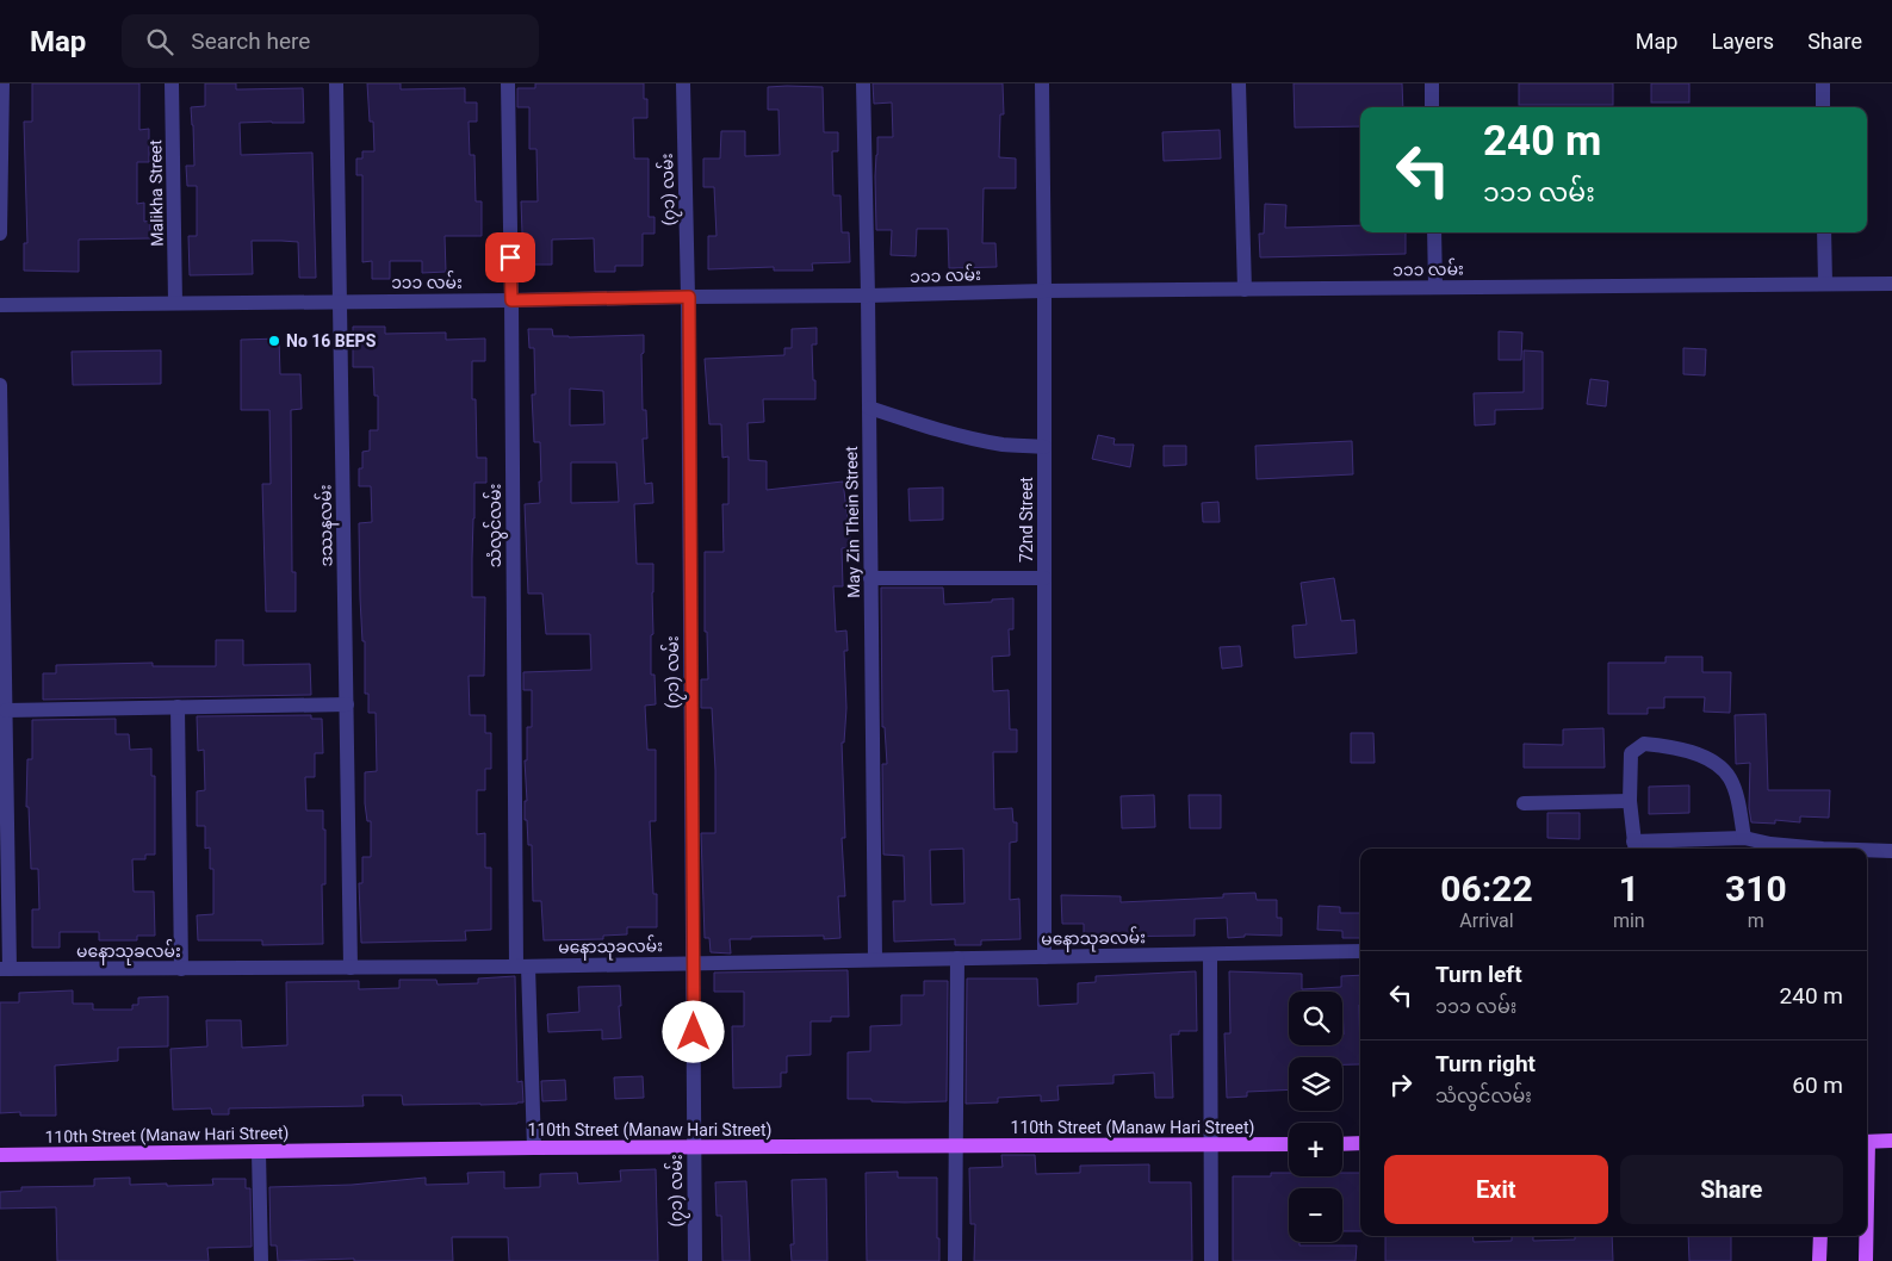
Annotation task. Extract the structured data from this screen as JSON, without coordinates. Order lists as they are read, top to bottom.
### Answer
{
  "streets": {
    "main road": ["110th Street (Manaw Hari Street)"],
    "street": [
      "(၇၁) လမ်း",
      "Malikha Street",
      "၁၁၁ လမ်း",
      "72nd Street",
      "May Zin Thein Street",
      "ဒဿနလမ်း",
      "သံလွင်လမ်း",
      "မနောသုခလမ်း"
    ]
  },
  "crossings": [
    ["(၇၁) လမ်း", "၁၁၁ လမ်း"],
    ["(၇၁) လမ်း", "မနောသုခလမ်း"],
    ["(၇၁) လမ်း", "110th Street (Manaw Hari Street)"],
    ["Malikha Street", "၁၁၁ လမ်း"],
    ["၁၁၁ လမ်း", "72nd Street"],
    ["၁၁၁ လမ်း", "May Zin Thein Street"],
    ["၁၁၁ လမ်း", "ဒဿနလမ်း"],
    ["၁၁၁ လမ်း", "သံလွင်လမ်း"],
    ["72nd Street", "မနောသုခလမ်း"],
    ["May Zin Thein Street", "မနောသုခလမ်း"],
    ["ဒဿနလမ်း", "မနောသုခလမ်း"],
    ["သံလွင်လမ်း", "မနောသုခလမ်း"],
    ["သံလွင်လမ်း", "110th Street (Manaw Hari Street)"]
  ],
  "places": ["No 16 BEPS"],
  "page": {
    "header": "Map",
    "search": "Search here",
    "nav": ["Map", "Layers", "Share"],
    "turn": ["240 m", "၁၁၁ လမ်း"],
    "eta": [
      "06:22",
      "Arrival",
      "1",
      "min",
      "310",
      "m"
    ],
    "list": [
      {
        "name": "Turn left",
        "note": "၁၁၁ လမ်း",
        "value": "240 m"
      },
      {
        "name": "Turn right",
        "note": "သံလွင်လမ်း",
        "value": "60 m"
      }
    ],
    "map_buttons": ["+", "−"],
    "buttons": ["Exit", "Share"]
  }
}
